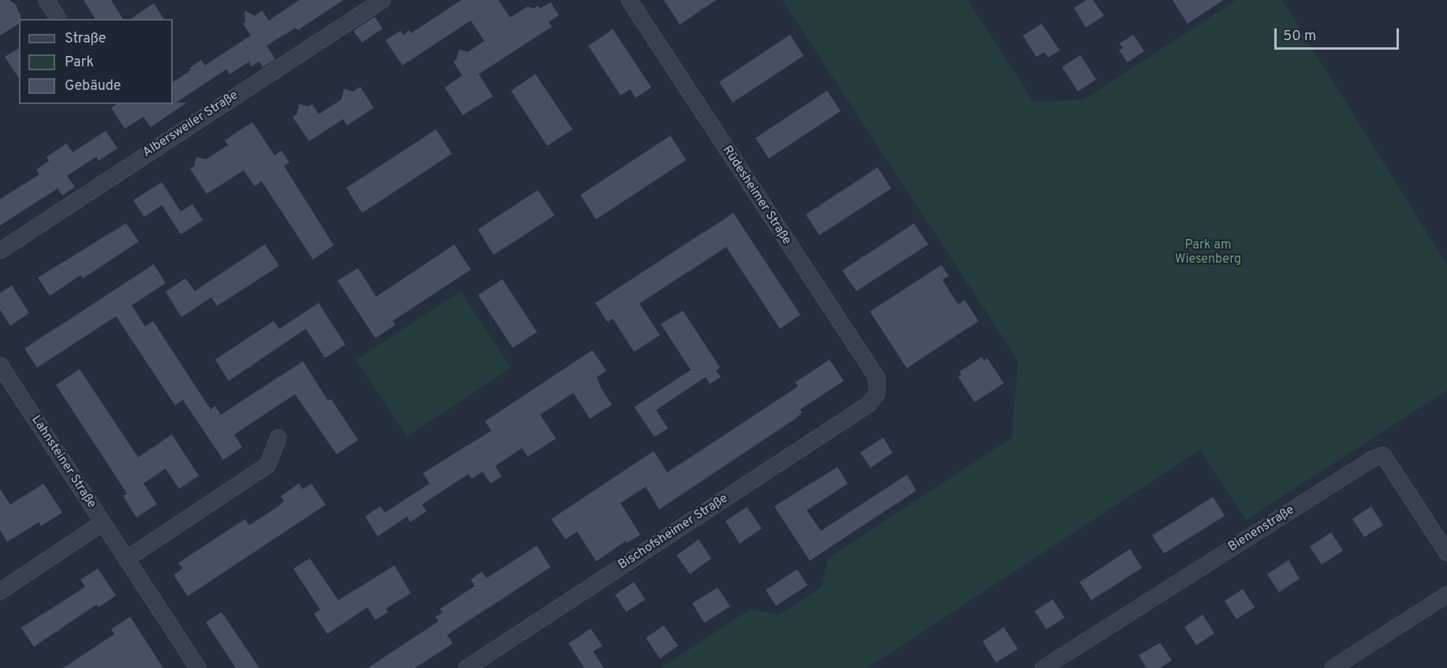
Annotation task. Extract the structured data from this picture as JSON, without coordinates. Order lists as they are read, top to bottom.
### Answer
{
  "streets": {
    "street": [
      "Albersweiler Straße",
      "Rüdesheimer Straße",
      "Lahnsteiner Straße",
      "Bienenstraße",
      "Bischofsheimer Straße"
    ]
  },
  "crossings": [
    ["Rüdesheimer Straße", "Bischofsheimer Straße"]
  ],
  "parks": ["Park am Wiesenberg"],
  "legend": ["Straße", "Park", "Gebäude"],
  "scale_bar": "50 m"
}
